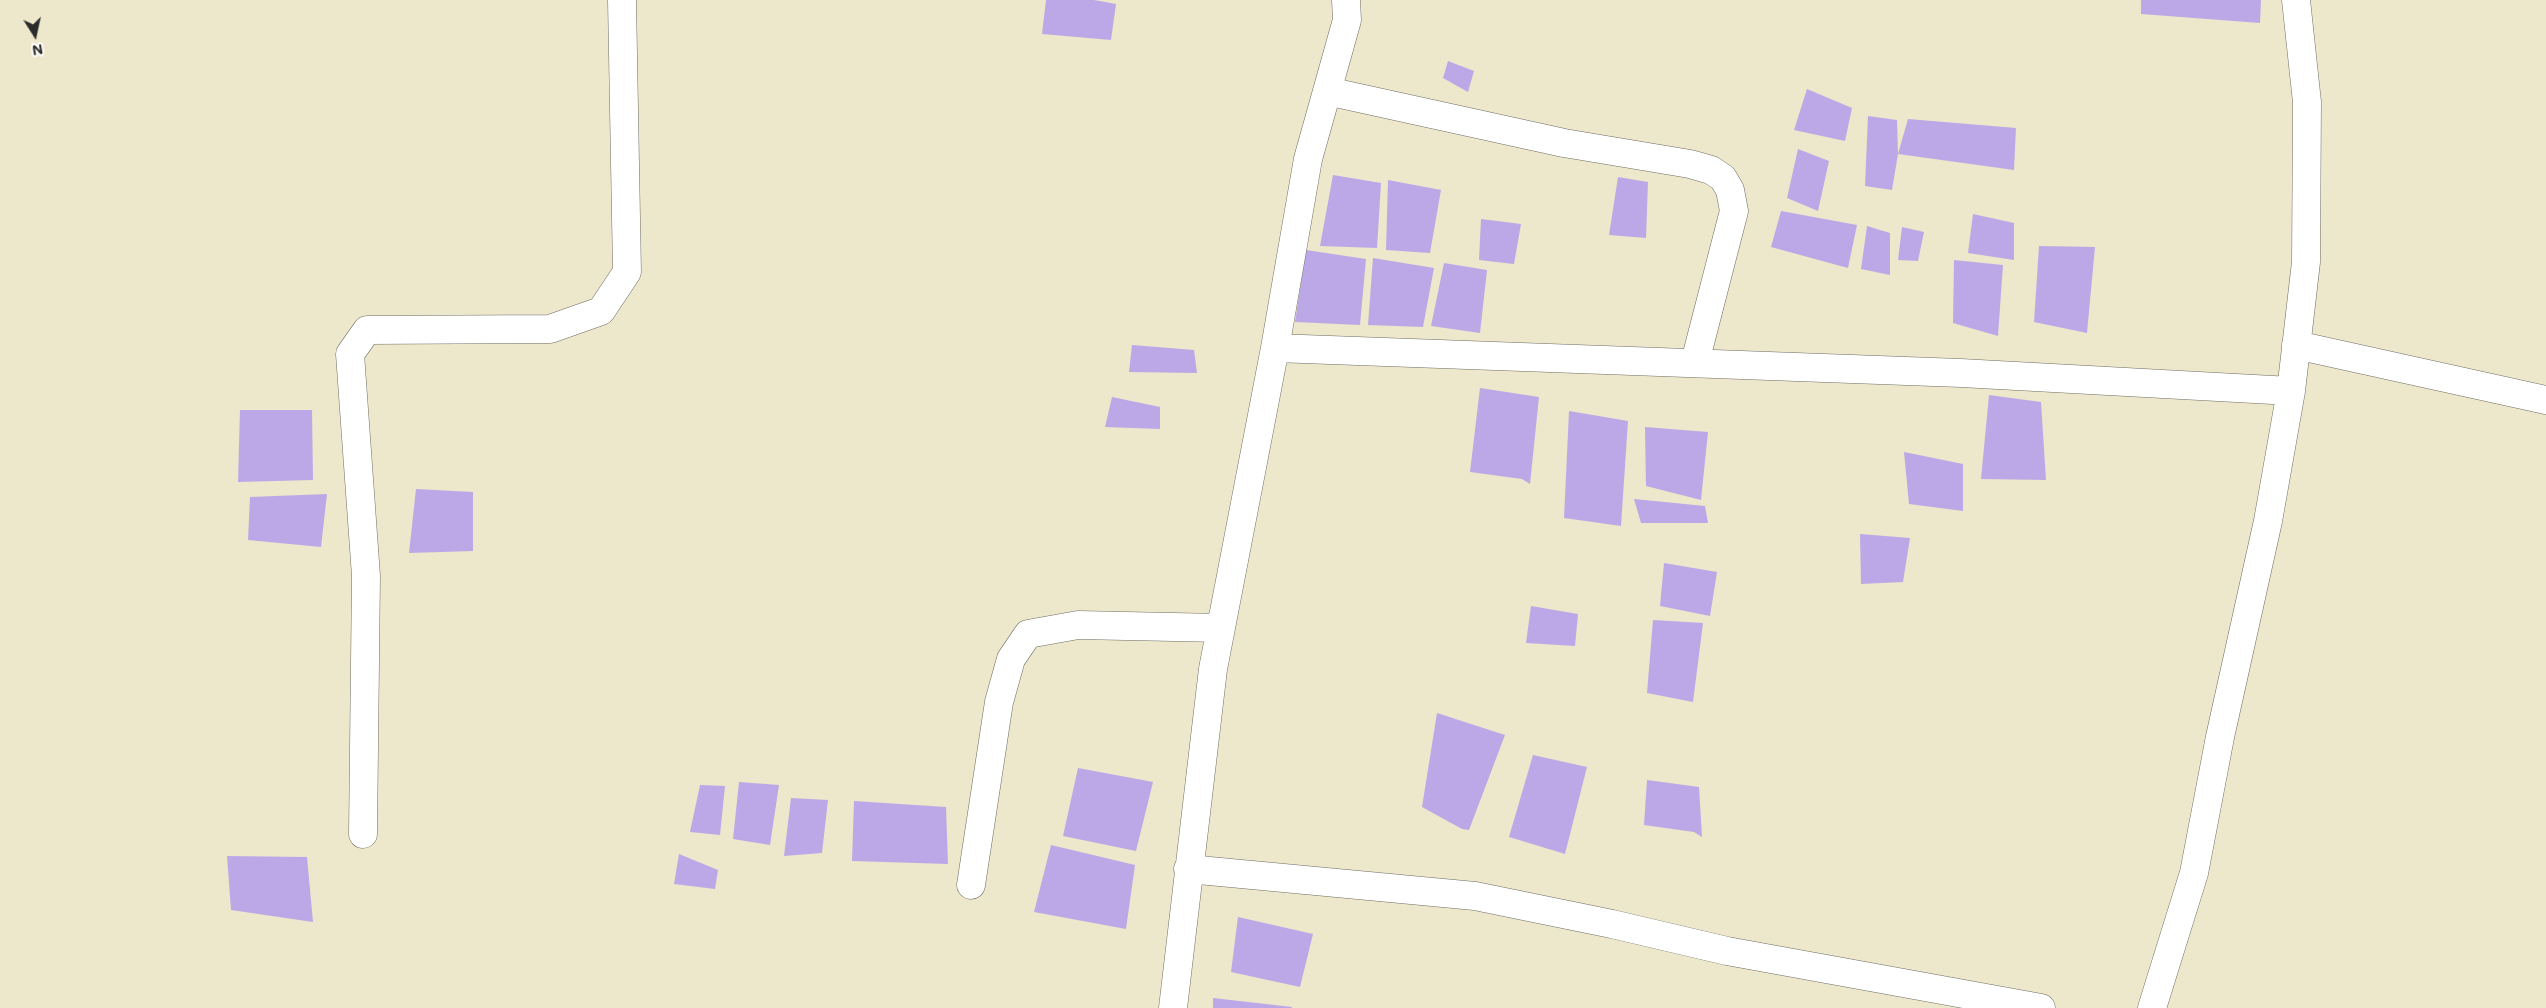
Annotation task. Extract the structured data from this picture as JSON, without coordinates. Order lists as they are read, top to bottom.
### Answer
{
  "north": "bottom"
}
